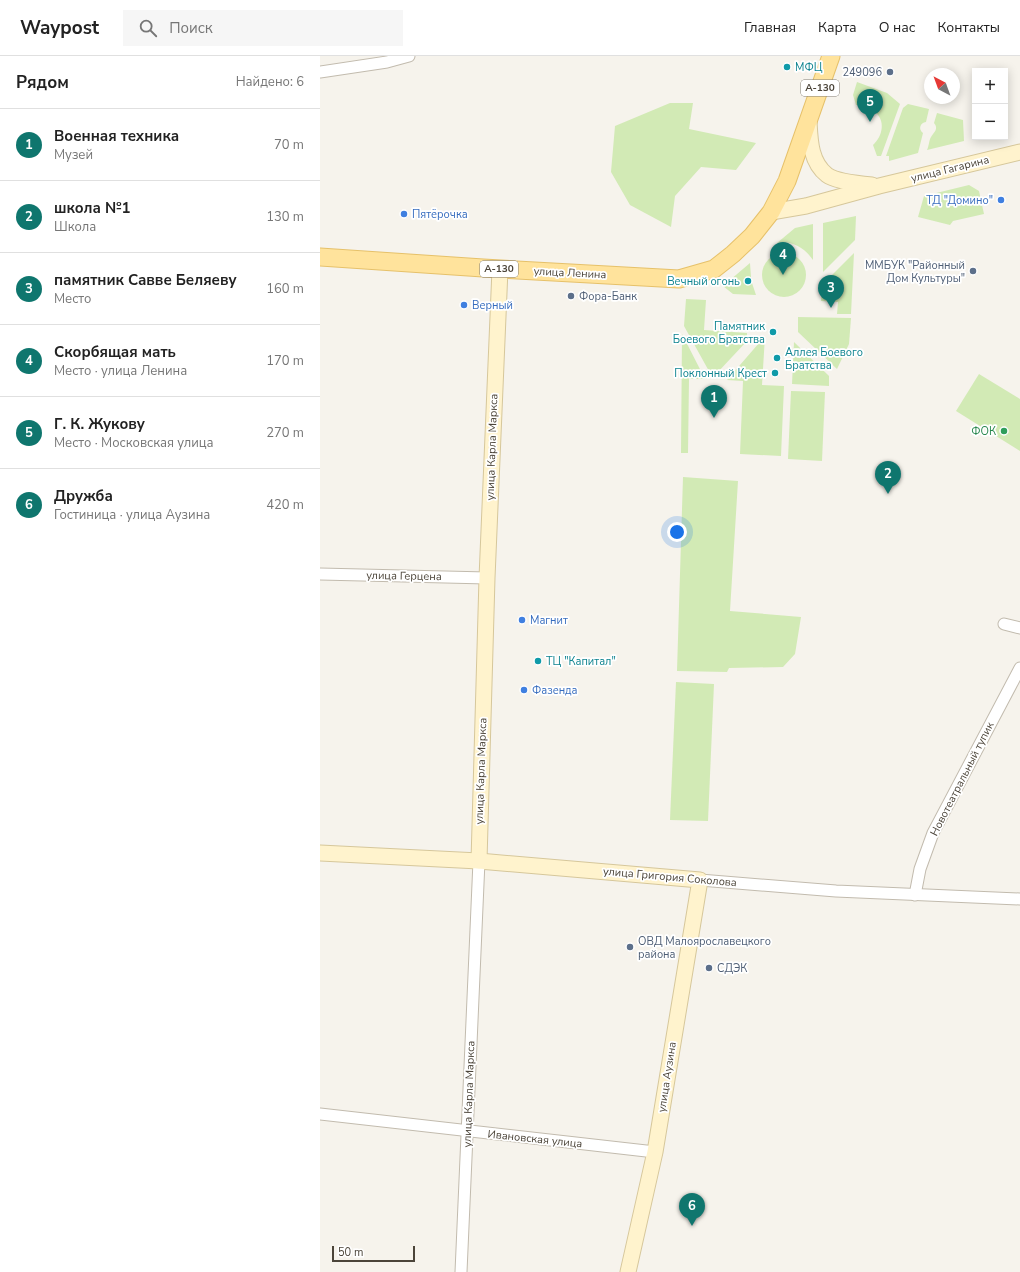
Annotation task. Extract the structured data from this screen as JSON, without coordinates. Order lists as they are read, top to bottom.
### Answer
{
  "streets": {
    "main road": [
      "А-130",
      "улица Гагарина",
      "улица Ленина",
      "улица Карла Маркса",
      "улица Григория Соколова",
      "улица Аузина"
    ],
    "street": ["улица Герцена", "Новотеатральный тупик", "Ивановская улица"]
  },
  "crossings": [
    ["А-130", "улица Гагарина"],
    ["А-130", "улица Ленина"],
    ["улица Гагарина", "улица Ленина"],
    ["улица Ленина", "улица Карла Маркса"],
    ["улица Карла Маркса", "улица Герцена"],
    ["улица Карла Маркса", "улица Григория Соколова"],
    ["улица Карла Маркса", "Ивановская улица"],
    ["Новотеатральный тупик", "улица Григория Соколова"],
    ["улица Григория Соколова", "улица Аузина"],
    ["улица Аузина", "Ивановская улица"]
  ],
  "places": [
    "МФЦ",
    "249096",
    "ТД \"Домино\"",
    "Пятёрочка",
    "ММБУК \"Районный Дом Культуры\"",
    "Вечный огонь",
    "Фора-Банк",
    "Верный",
    "Памятник Боевого Братства",
    "Аллея Боевого Братства",
    "Поклонный Крест",
    "ФОК",
    "Магнит",
    "ТЦ \"Капитал\"",
    "Фазенда",
    "ОВД Малоярославецкого района",
    "СДЭК"
  ],
  "scale_bar": "50 m",
  "north": "top left",
  "page": {
    "header": "Waypost",
    "search": "Поиск",
    "nav": [
      "Главная",
      "Карта",
      "О нас",
      "Контакты"
    ],
    "heading": ["Рядом", "Найдено: 6"],
    "map_buttons": ["+", "−"],
    "pins": [
      "5",
      "4",
      "3",
      "1",
      "2",
      "6"
    ],
    "list": [
      {
        "mark": "1",
        "name": "Военная техника",
        "note": "Музей",
        "value": "70 m"
      },
      {
        "mark": "2",
        "name": "школа №1",
        "note": "Школа",
        "value": "130 m"
      },
      {
        "mark": "3",
        "name": "памятник Савве Беляеву",
        "note": "Место",
        "value": "160 m"
      },
      {
        "mark": "4",
        "name": "Скорбящая мать",
        "note": "Место · улица Ленина",
        "value": "170 m"
      },
      {
        "mark": "5",
        "name": "Г. К. Жукову",
        "note": "Место · Московская улица",
        "value": "270 m"
      },
      {
        "mark": "6",
        "name": "Дружба",
        "note": "Гостиница · улица Аузина",
        "value": "420 m"
      }
    ],
    "scale": "50 m"
  }
}
